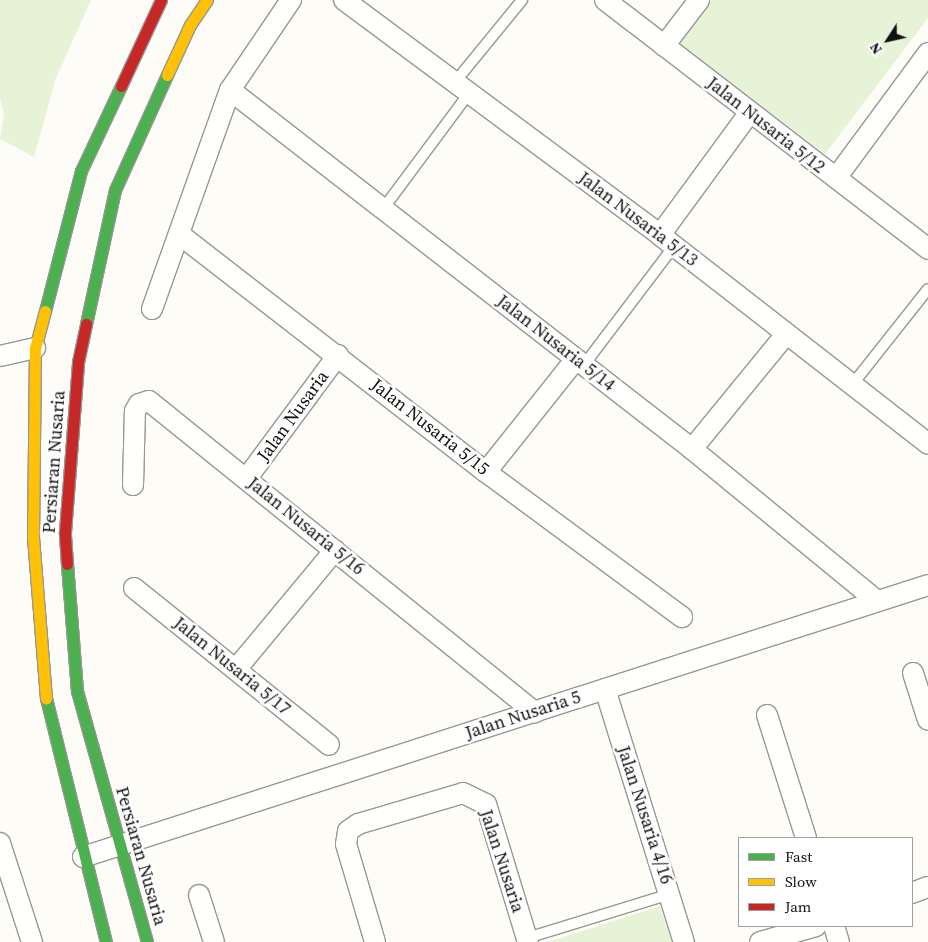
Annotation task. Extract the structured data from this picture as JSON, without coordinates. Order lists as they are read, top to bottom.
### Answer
{
  "streets": {
    "street": [
      "Jalan Nusaria 5/12",
      "Jalan Nusaria 5/13",
      "Jalan Nusaria 5/14",
      "Jalan Nusaria",
      "Jalan Nusaria 5/15",
      "Persiaran Nusaria",
      "Jalan Nusaria 5/16",
      "Jalan Nusaria 5/17",
      "Jalan Nusaria 5",
      "Jalan Nusaria 4/16"
    ]
  },
  "crossings": [
    ["Jalan Nusaria 5/14", "Jalan Nusaria 5"],
    ["Jalan Nusaria", "Jalan Nusaria 5/15"],
    ["Jalan Nusaria", "Jalan Nusaria 5/16"],
    ["Persiaran Nusaria", "Jalan Nusaria 5"],
    ["Jalan Nusaria 5/16", "Jalan Nusaria 5"],
    ["Jalan Nusaria 5", "Jalan Nusaria 4/16"]
  ],
  "legend": ["Fast", "Slow", "Jam"],
  "north": "bottom left"
}
